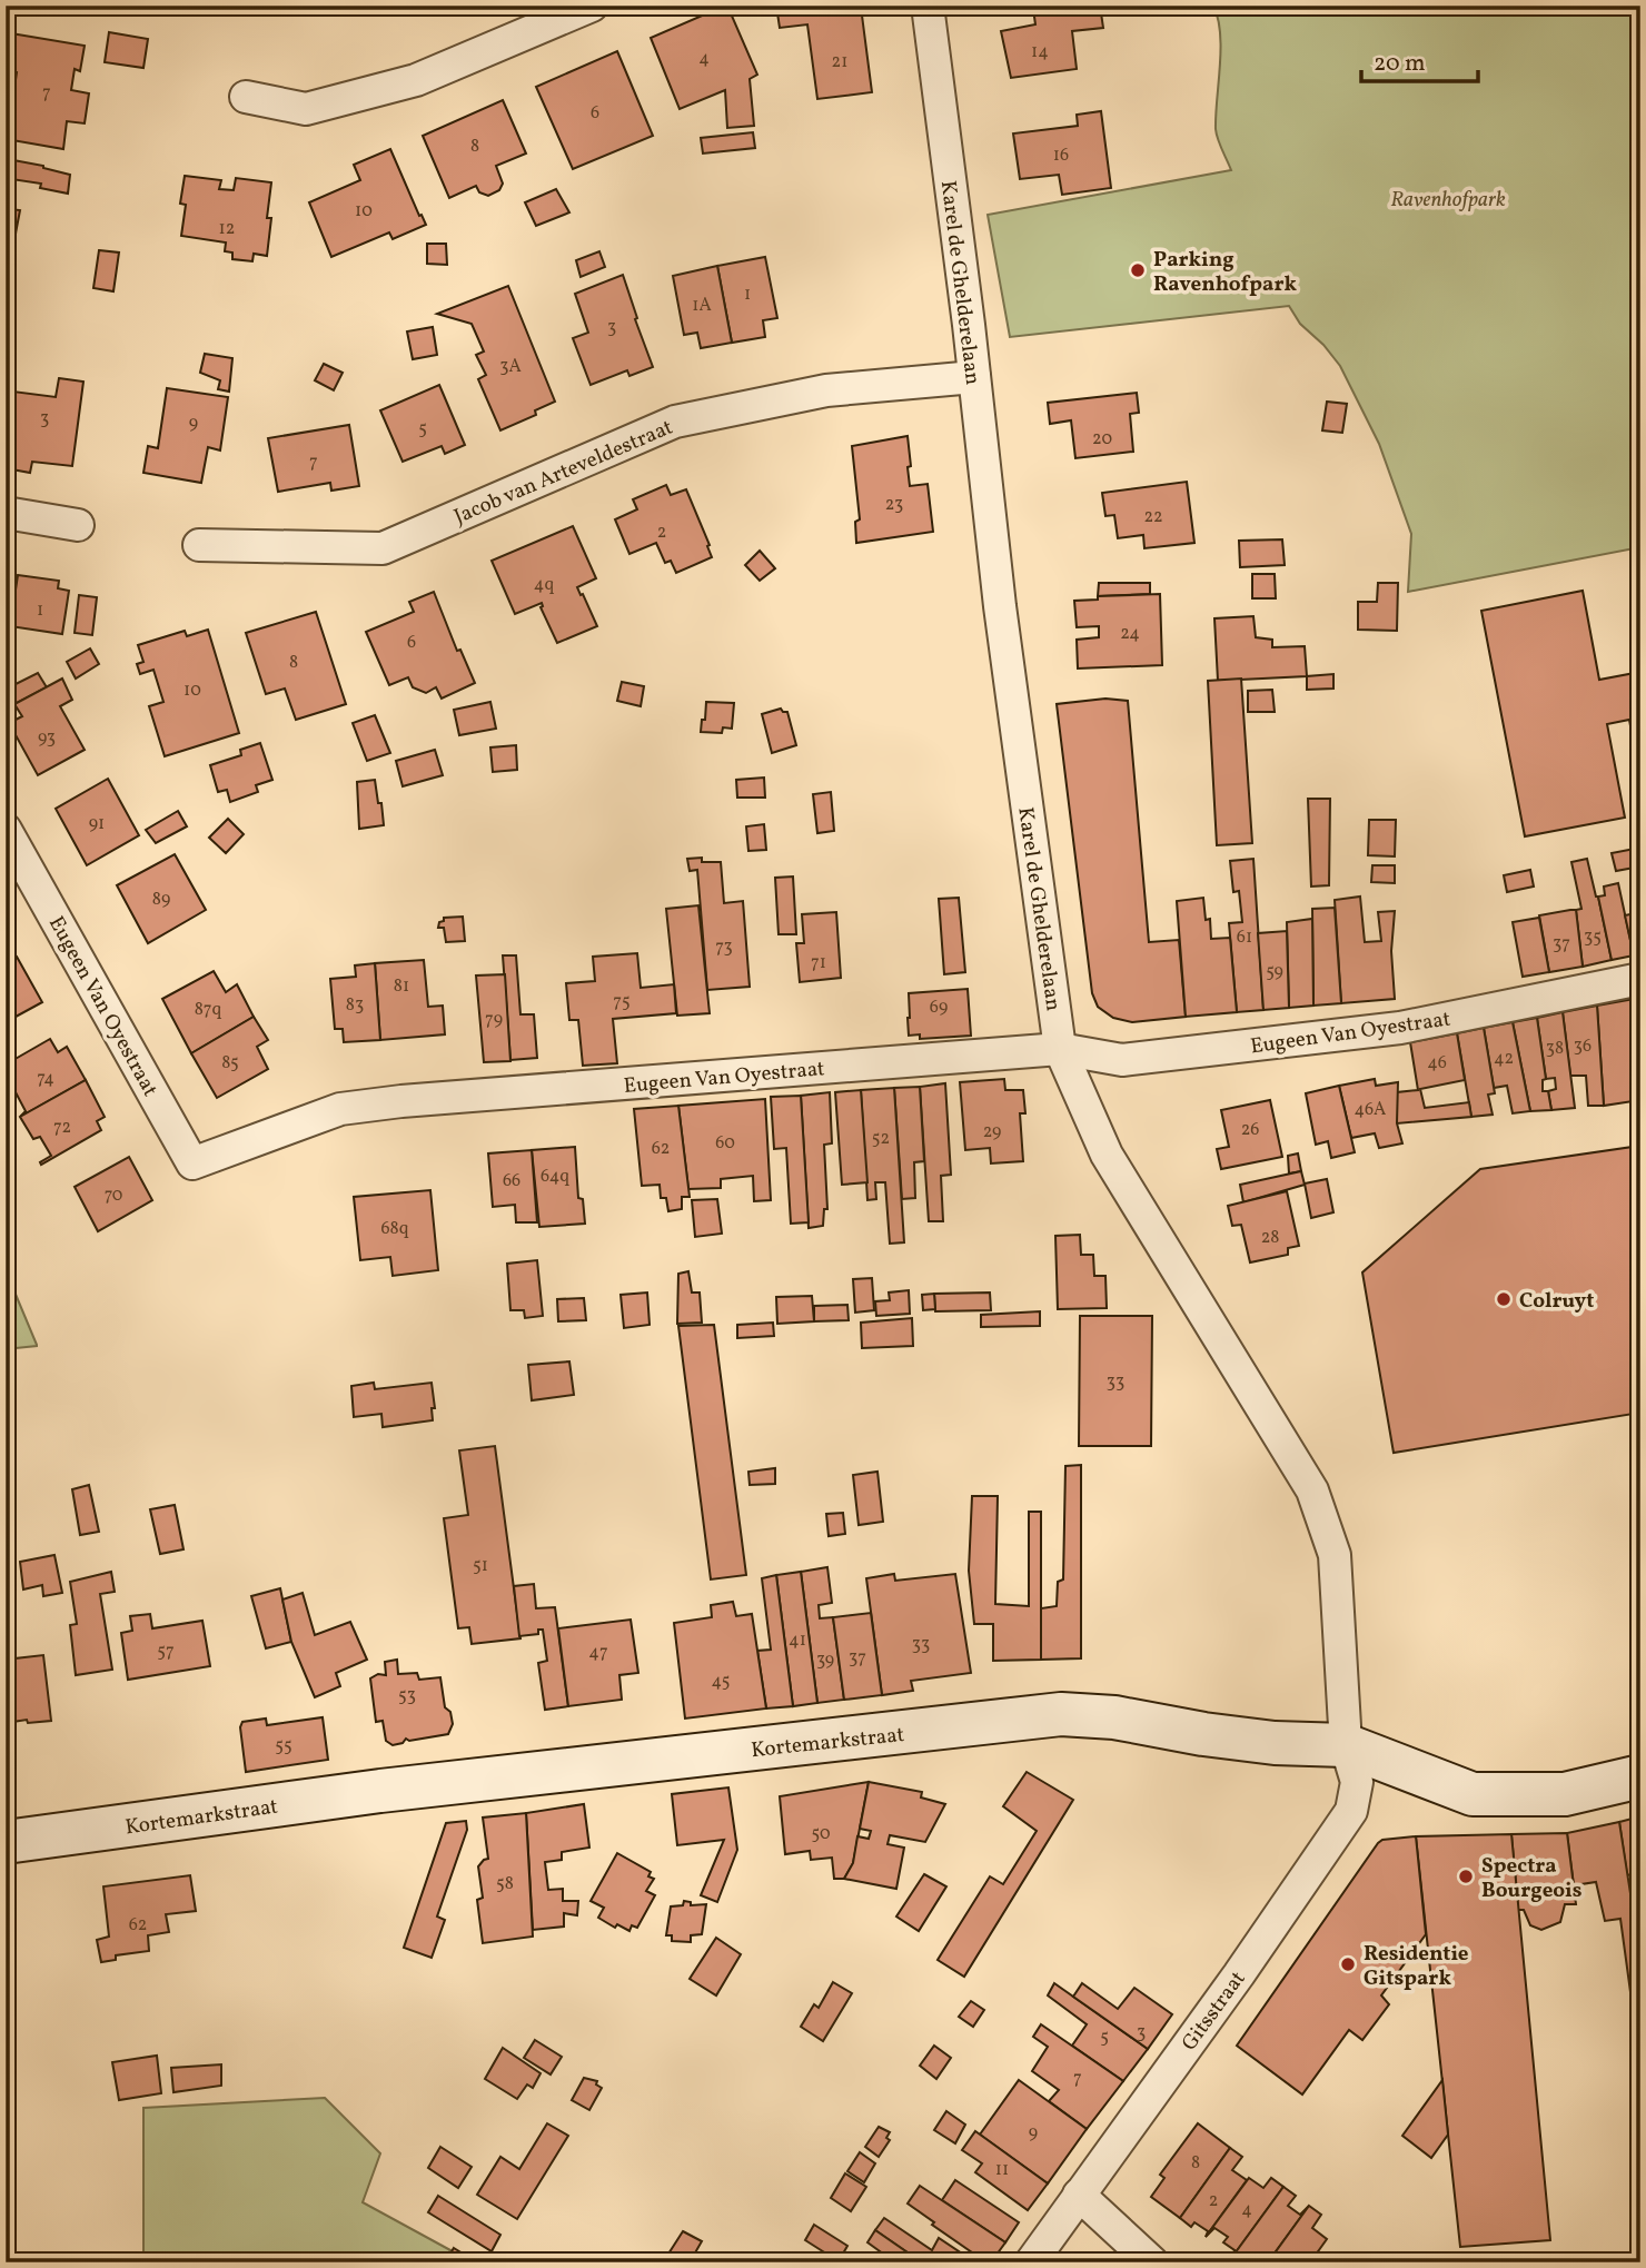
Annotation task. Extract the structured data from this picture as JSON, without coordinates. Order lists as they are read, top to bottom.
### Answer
{
  "streets": {
    "street": [
      "Karel de Ghelderelaan",
      "Jacob van Arteveldestraat",
      "Eugeen Van Oyestraat",
      "Kortemarkstraat",
      "Gitsstraat"
    ]
  },
  "crossings": [
    ["Karel de Ghelderelaan", "Jacob van Arteveldestraat"],
    ["Karel de Ghelderelaan", "Eugeen Van Oyestraat"],
    ["Karel de Ghelderelaan", "Kortemarkstraat"],
    ["Karel de Ghelderelaan", "Gitsstraat"],
    ["Kortemarkstraat", "Gitsstraat"]
  ],
  "parks": ["Ravenhofpark"],
  "places": [
    "Parking Ravenhofpark",
    "Colruyt",
    "Spectra Bourgeois",
    "Residentie Gitspark"
  ],
  "house_numbers": [
    "14",
    "4",
    "21",
    "7",
    "6",
    "8",
    "16",
    "10",
    "12",
    "1",
    "1A",
    "3",
    "3A",
    "3",
    "9",
    "5",
    "20",
    "7",
    "23",
    "22",
    "2",
    "4q",
    "1",
    "24",
    "6",
    "8",
    "10",
    "93",
    "91",
    "89",
    "61",
    "35",
    "37",
    "73",
    "71",
    "59",
    "81",
    "75",
    "83",
    "69",
    "87q",
    "79",
    "36",
    "38",
    "42",
    "85",
    "46",
    "74",
    "46A",
    "72",
    "26",
    "29",
    "52",
    "60",
    "62",
    "64q",
    "66",
    "70",
    "68q",
    "28",
    "33",
    "51",
    "41",
    "33",
    "57",
    "47",
    "37",
    "39",
    "45",
    "53",
    "55",
    "50",
    "58",
    "62",
    "3",
    "5",
    "7",
    "9",
    "8",
    "11",
    "2",
    "4"
  ],
  "scale_bar": "20 m"
}
